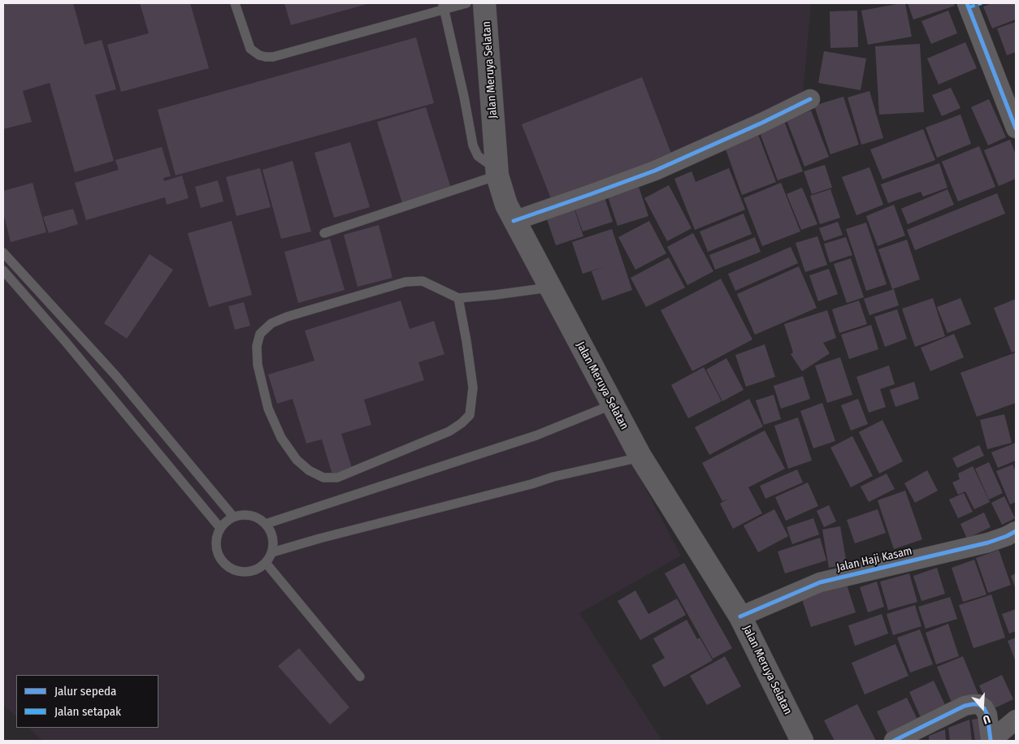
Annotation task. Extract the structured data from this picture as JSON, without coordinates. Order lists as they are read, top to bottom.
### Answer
{
  "streets": {
    "main road": ["Jalan Meruya Selatan"],
    "street": ["Jalan Haji Kasam"]
  },
  "crossings": [
    ["Jalan Meruya Selatan", "Jalan Haji Kasam"]
  ],
  "legend": ["Jalur sepeda", "Jalan setapak"],
  "north": "bottom"
}
